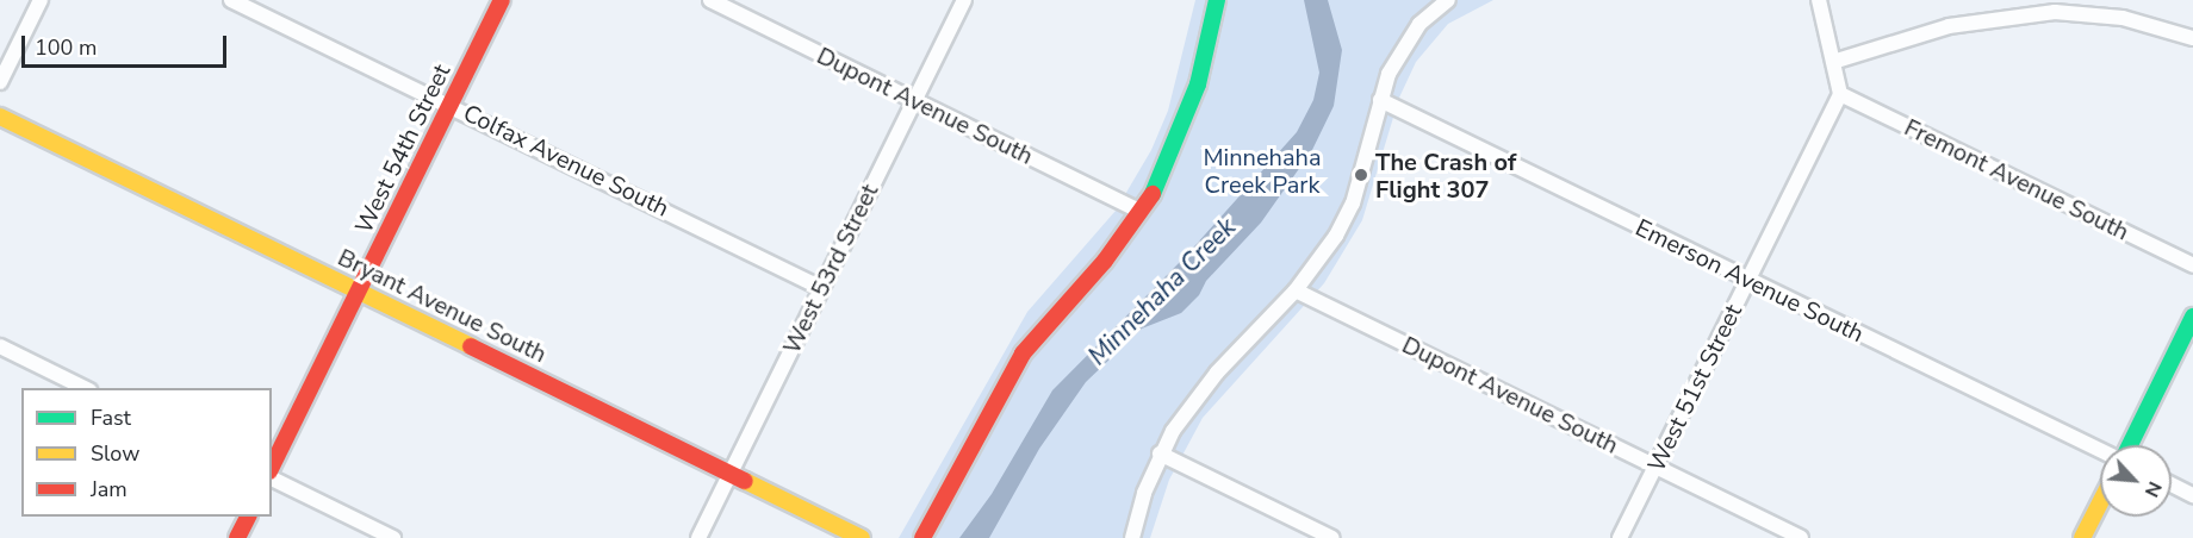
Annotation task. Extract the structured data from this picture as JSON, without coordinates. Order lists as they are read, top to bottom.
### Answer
{
  "streets": {
    "street": [
      "Dupont Avenue South",
      "West 54th Street",
      "Colfax Avenue South",
      "Fremont Avenue South",
      "West 53rd Street",
      "Emerson Avenue South",
      "Bryant Avenue South",
      "West 51st Street"
    ]
  },
  "crossings": [
    ["Dupont Avenue South", "West 53rd Street"],
    ["Dupont Avenue South", "West 51st Street"],
    ["West 54th Street", "Colfax Avenue South"],
    ["West 54th Street", "Bryant Avenue South"],
    ["Colfax Avenue South", "West 53rd Street"],
    ["Fremont Avenue South", "West 51st Street"],
    ["West 53rd Street", "Bryant Avenue South"],
    ["Emerson Avenue South", "West 51st Street"]
  ],
  "water": ["Minnehaha Creek"],
  "parks": ["Minnehaha Creek Park"],
  "places": ["The Crash of Flight 307"],
  "legend": ["Fast", "Slow", "Jam"],
  "scale_bar": "100 m",
  "north": "bottom right"
}
